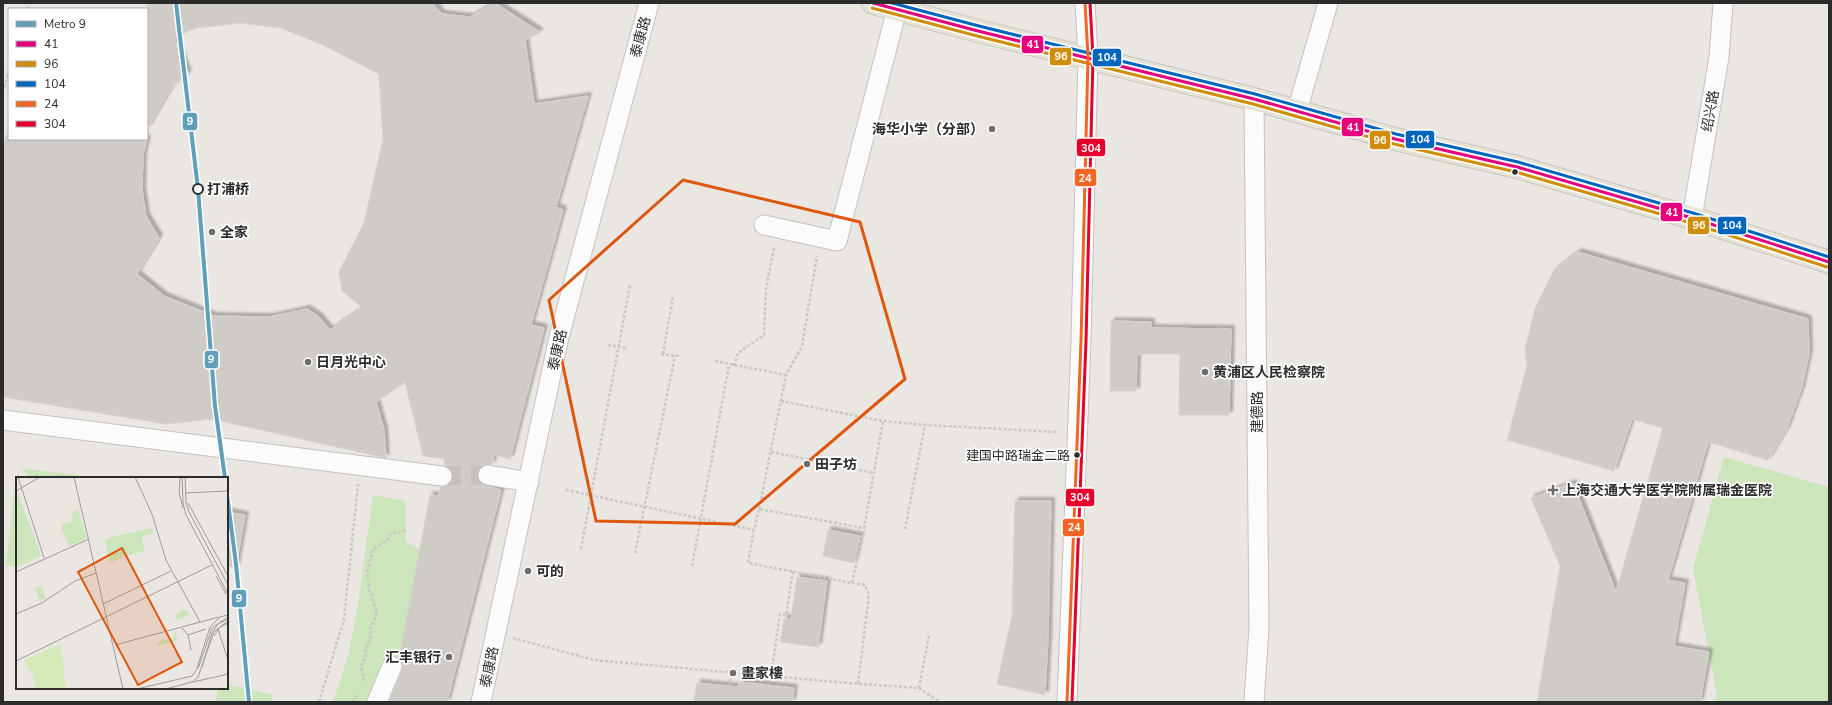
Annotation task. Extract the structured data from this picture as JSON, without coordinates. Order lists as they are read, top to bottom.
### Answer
{
  "streets": {
    "street": ["泰康路", "绍兴路", "建德路"]
  },
  "places": {
    "other": [
      "海华小学（分部）",
      "打浦桥",
      "全家",
      "日月光中心",
      "黄浦区人民检察院",
      "建国中路瑞金二路",
      "田子坊",
      "可的",
      "汇丰银行",
      "畫家樓"
    ],
    "health": ["上海交通大学医学院附属瑞金医院"]
  },
  "lines": [
    "metro line 9",
    "transit line 41",
    "transit line 104",
    "transit line 24",
    "transit line 304",
    "transit line 96"
  ],
  "legend": [
    "Metro 9",
    "41",
    "96",
    "104",
    "24",
    "304"
  ]
}
